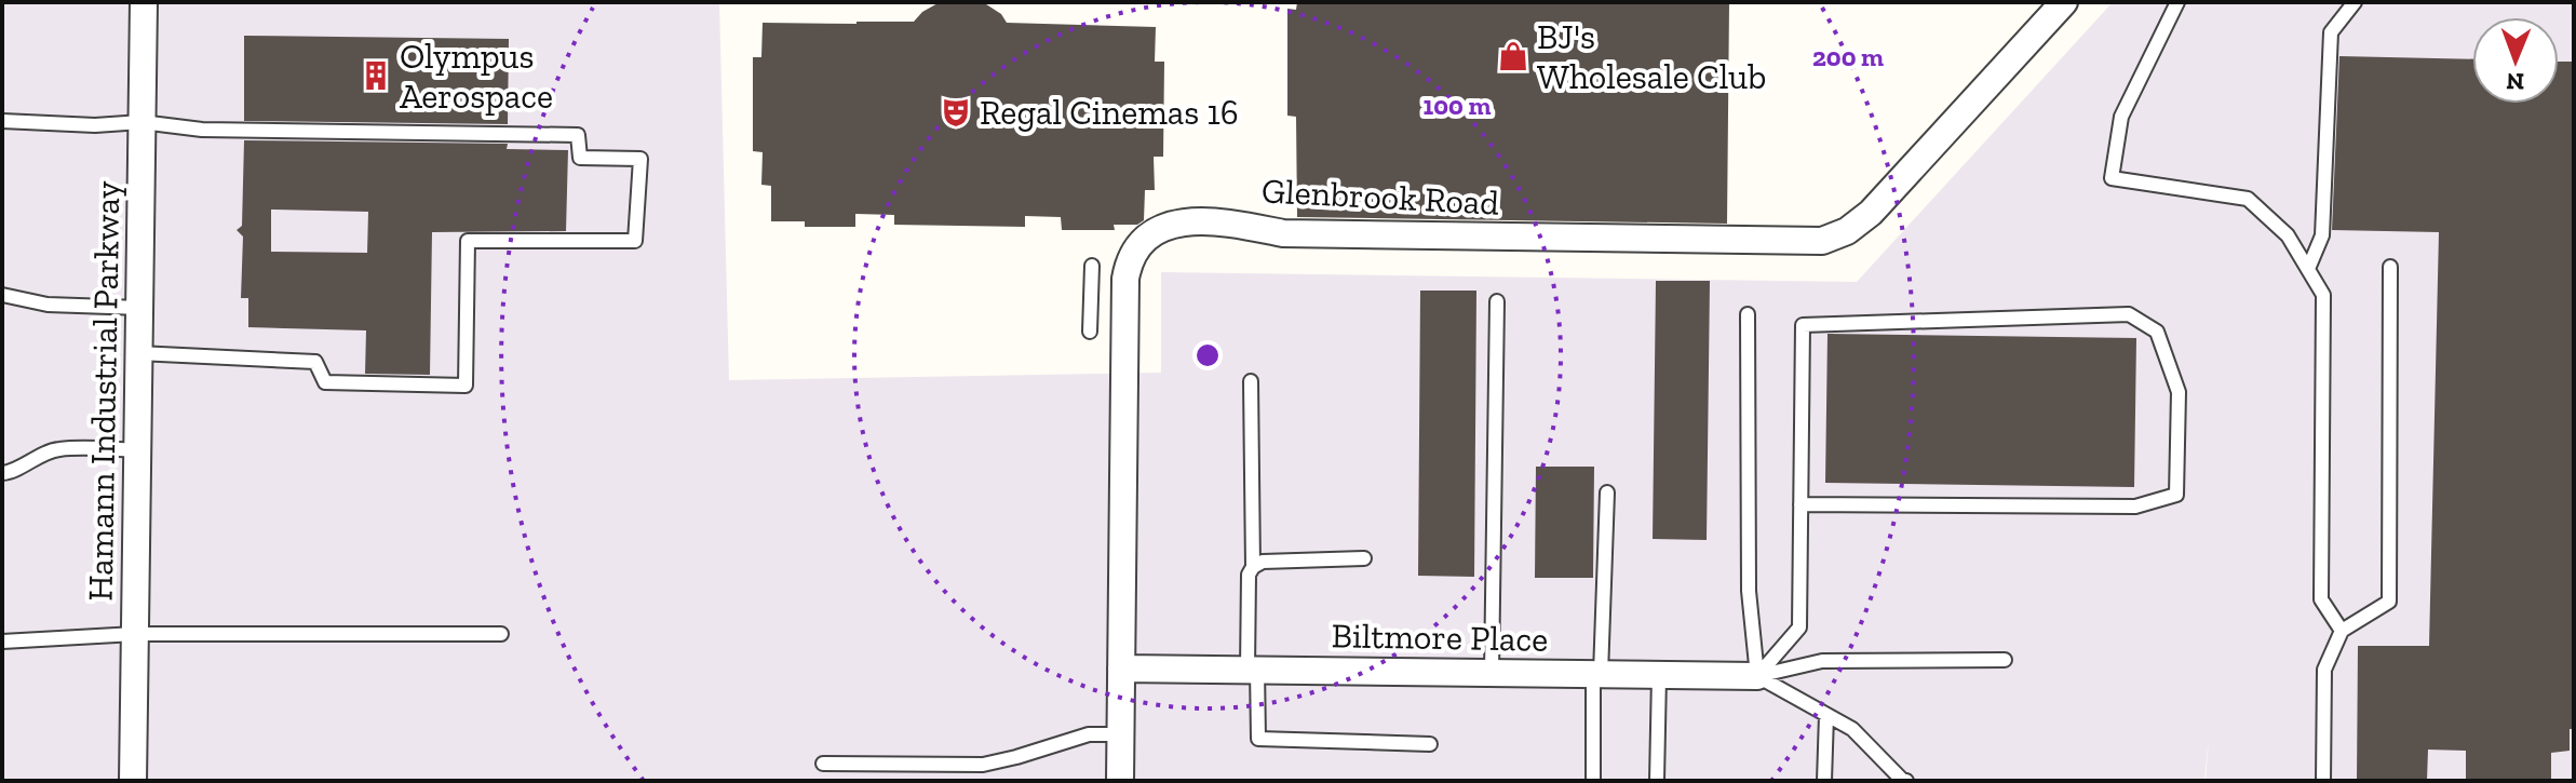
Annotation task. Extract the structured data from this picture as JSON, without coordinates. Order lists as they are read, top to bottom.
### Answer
{
  "streets": {
    "street": ["Glenbrook Road", "Hamann Industrial Parkway", "Biltmore Place"]
  },
  "crossings": [
    ["Glenbrook Road", "Biltmore Place"]
  ],
  "places": {
    "shop": ["BJ's Wholesale Club"],
    "building": ["Olympus Aerospace"],
    "theatre": ["Regal Cinemas 16"]
  },
  "north": "bottom",
  "rings": ["200 m", "100 m"]
}
